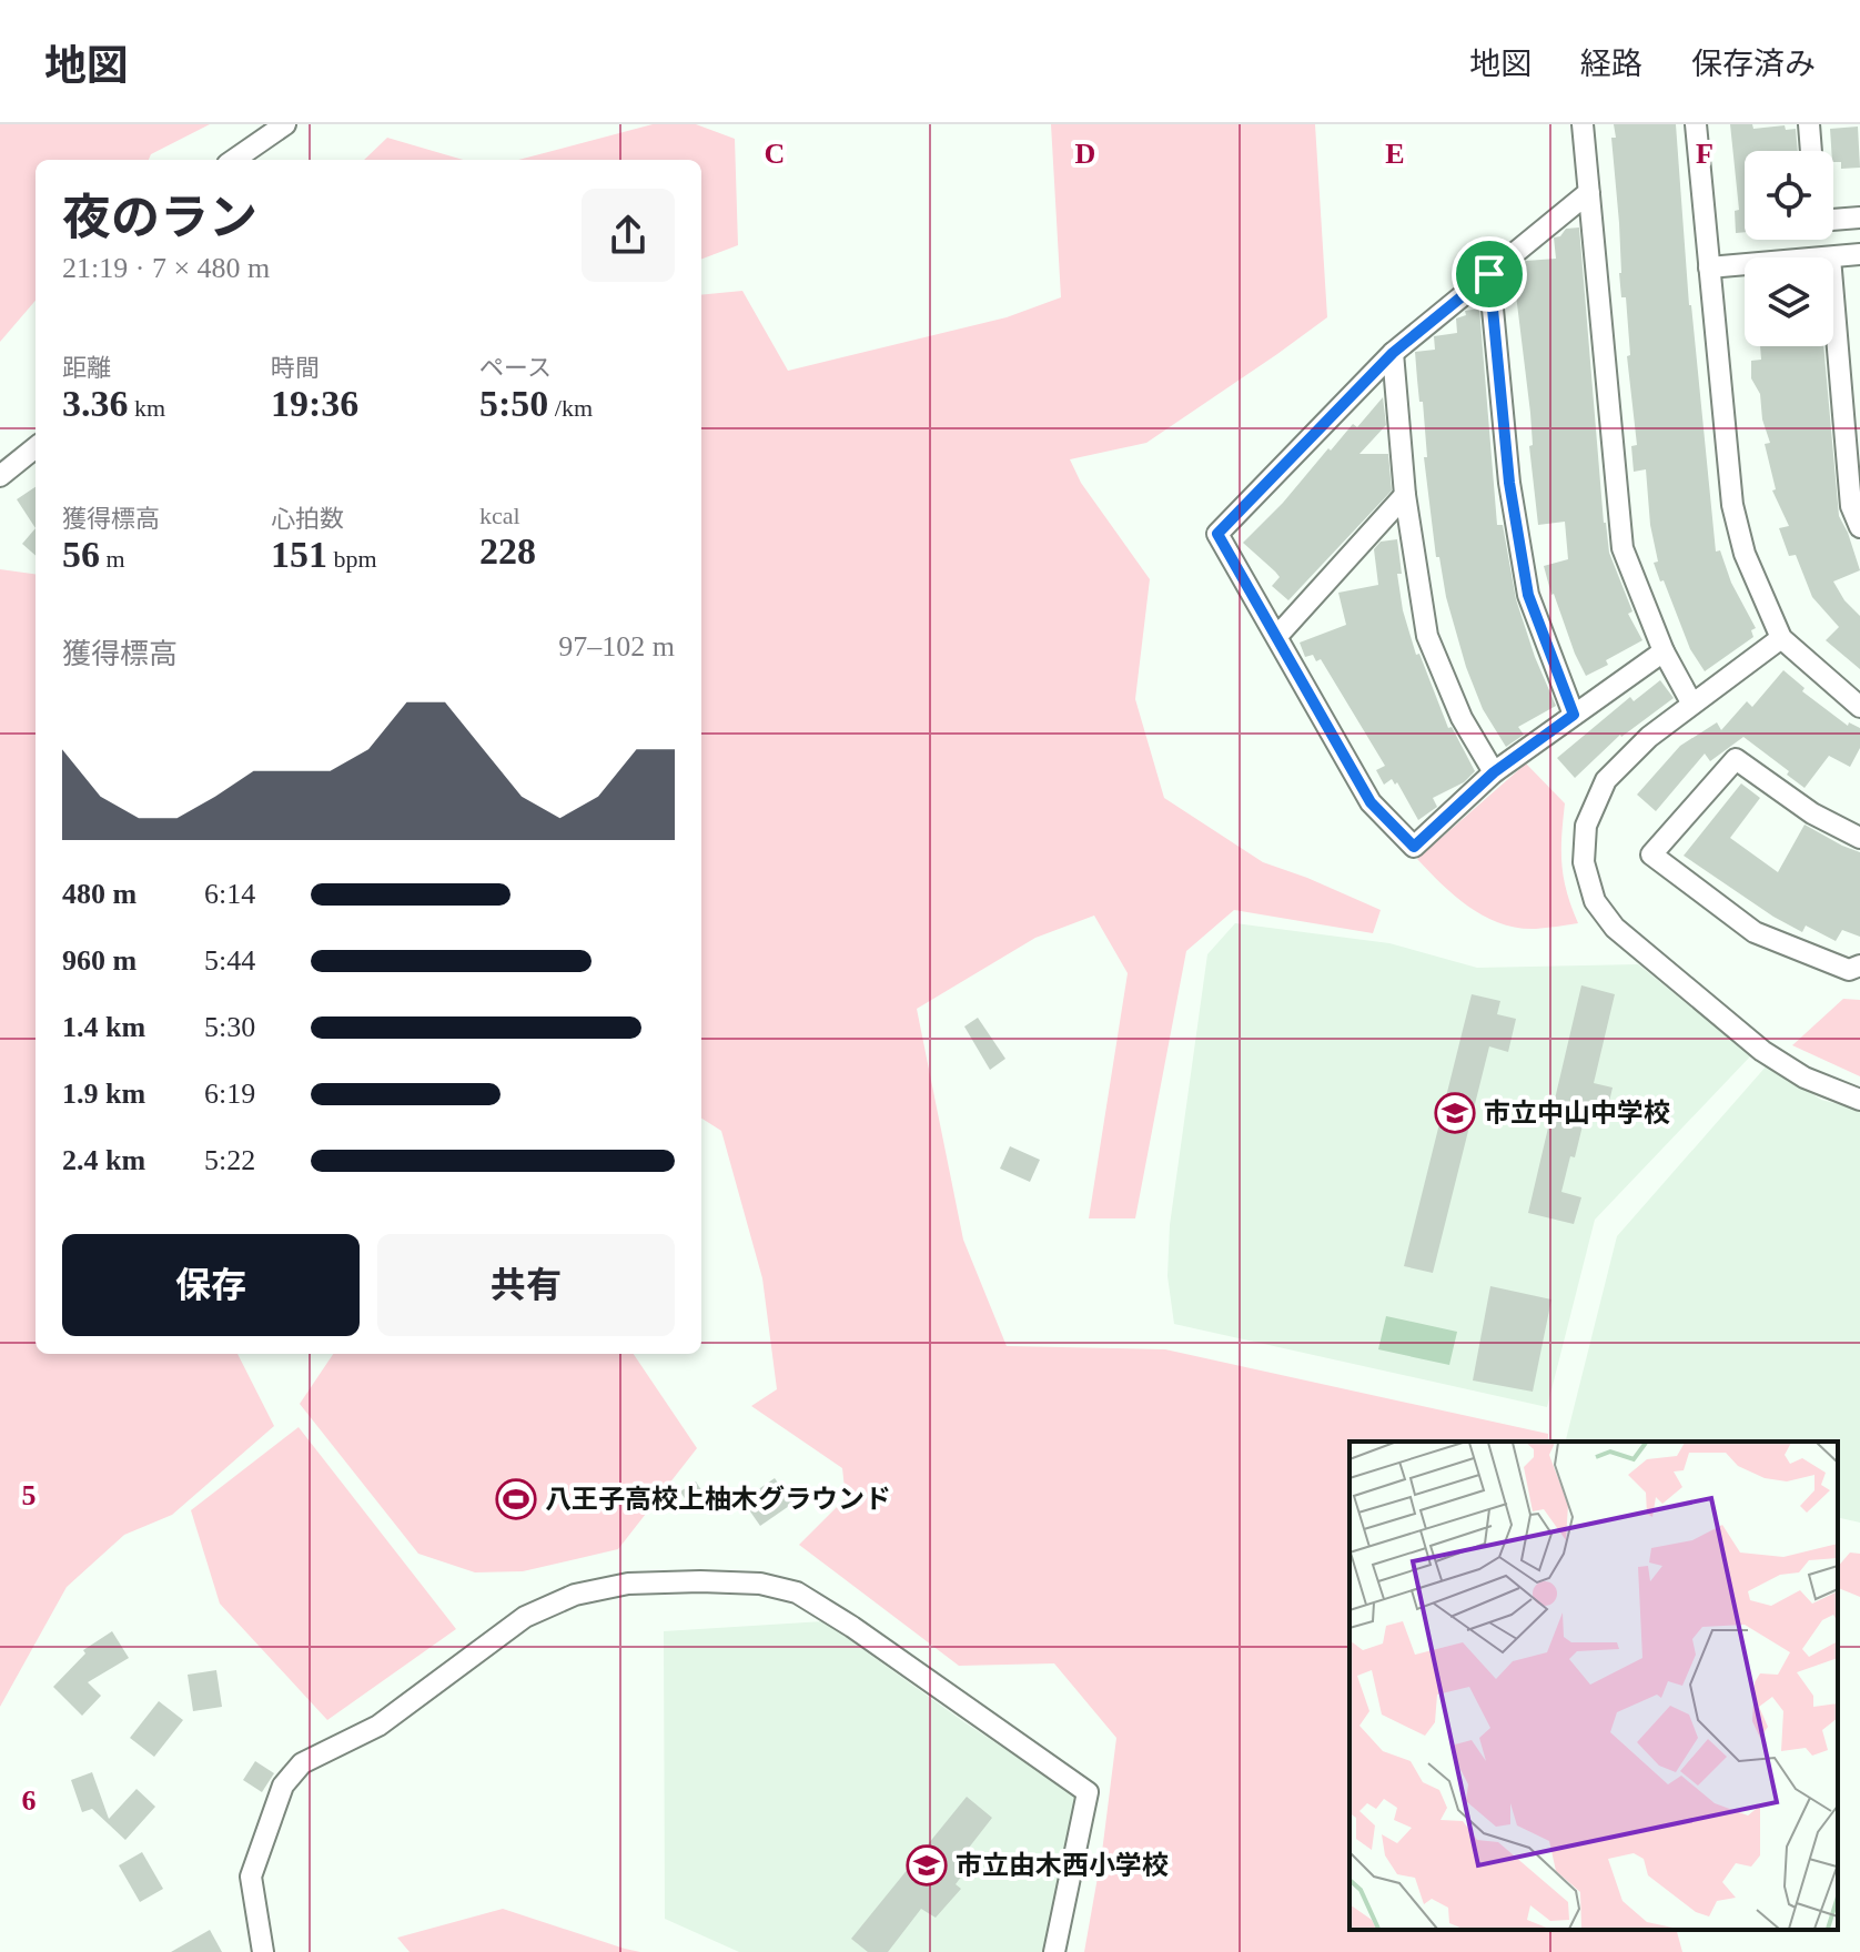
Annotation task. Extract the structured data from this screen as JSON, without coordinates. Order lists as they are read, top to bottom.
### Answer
{
  "places": {
    "school or university": ["市立中山中学校", "市立由木西小学校"],
    "sports": ["八王子高校上柚木グラウンド"]
  },
  "page": {
    "header": "地図",
    "nav": ["地図", "経路", "保存済み"],
    "heading": ["夜のラン", "21:19 · 7 × 480 m"],
    "stats": [
      ["距離", "3.36 km"],
      ["時間", "19:36"],
      ["ペース", "5:50 /km"],
      ["獲得標高", "56 m"],
      ["心拍数", "151 bpm"],
      ["kcal", "228"]
    ],
    "chart": ["獲得標高", "97–102 m"],
    "list": [
      {
        "name": "480 m",
        "note": "6:14"
      },
      {
        "name": "960 m",
        "note": "5:44"
      },
      {
        "name": "1.4 km",
        "note": "5:30"
      },
      {
        "name": "1.9 km",
        "note": "6:19"
      },
      {
        "name": "2.4 km",
        "note": "5:22"
      }
    ],
    "buttons": ["保存", "共有"]
  },
  "grid": {
    "columns": [
      "C",
      "D",
      "E",
      "F"
    ],
    "rows": ["5", "6"]
  }
}
